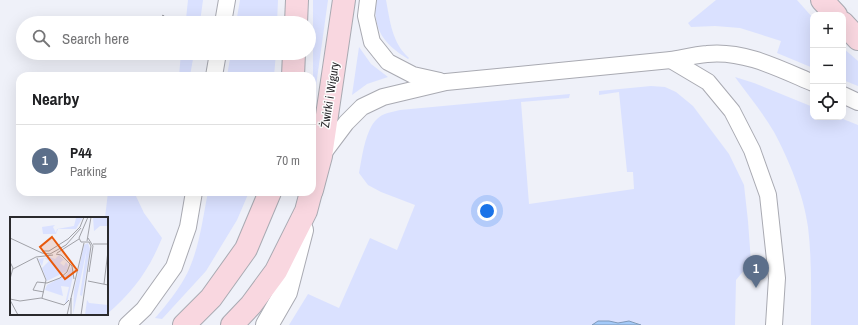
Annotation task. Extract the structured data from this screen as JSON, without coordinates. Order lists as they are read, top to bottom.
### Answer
{
  "streets": {
    "street": ["Żwirki i Wigury"]
  },
  "page": {
    "map_buttons": ["+", "−"],
    "search": "Search here",
    "heading": "Nearby",
    "list": [
      {
        "mark": "1",
        "name": "P44",
        "note": "Parking",
        "value": "70 m"
      }
    ],
    "pins": "1"
  }
}
